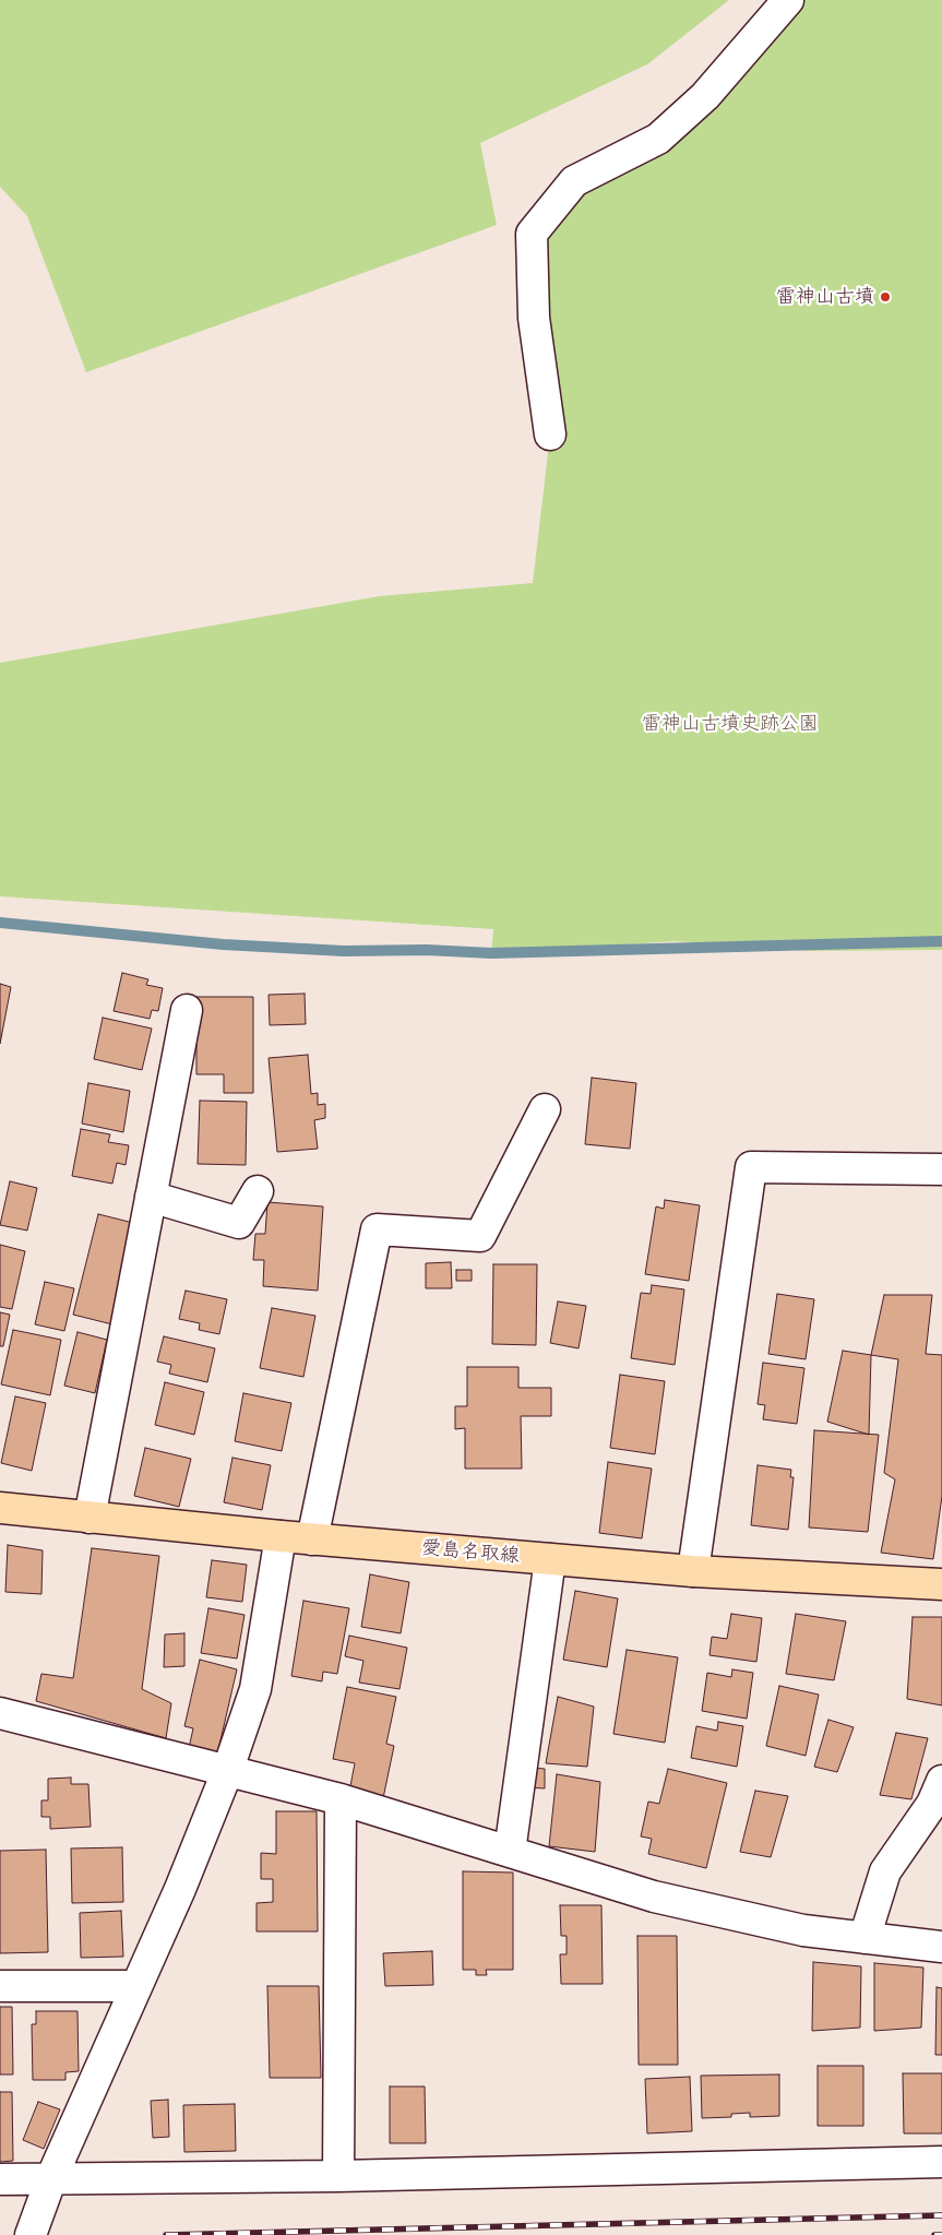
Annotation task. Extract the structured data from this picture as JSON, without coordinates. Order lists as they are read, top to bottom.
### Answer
{
  "streets": {
    "main road": ["愛島名取線"]
  },
  "parks": ["雷神山古墳史跡公園"],
  "places": ["雷神山古墳"]
}
